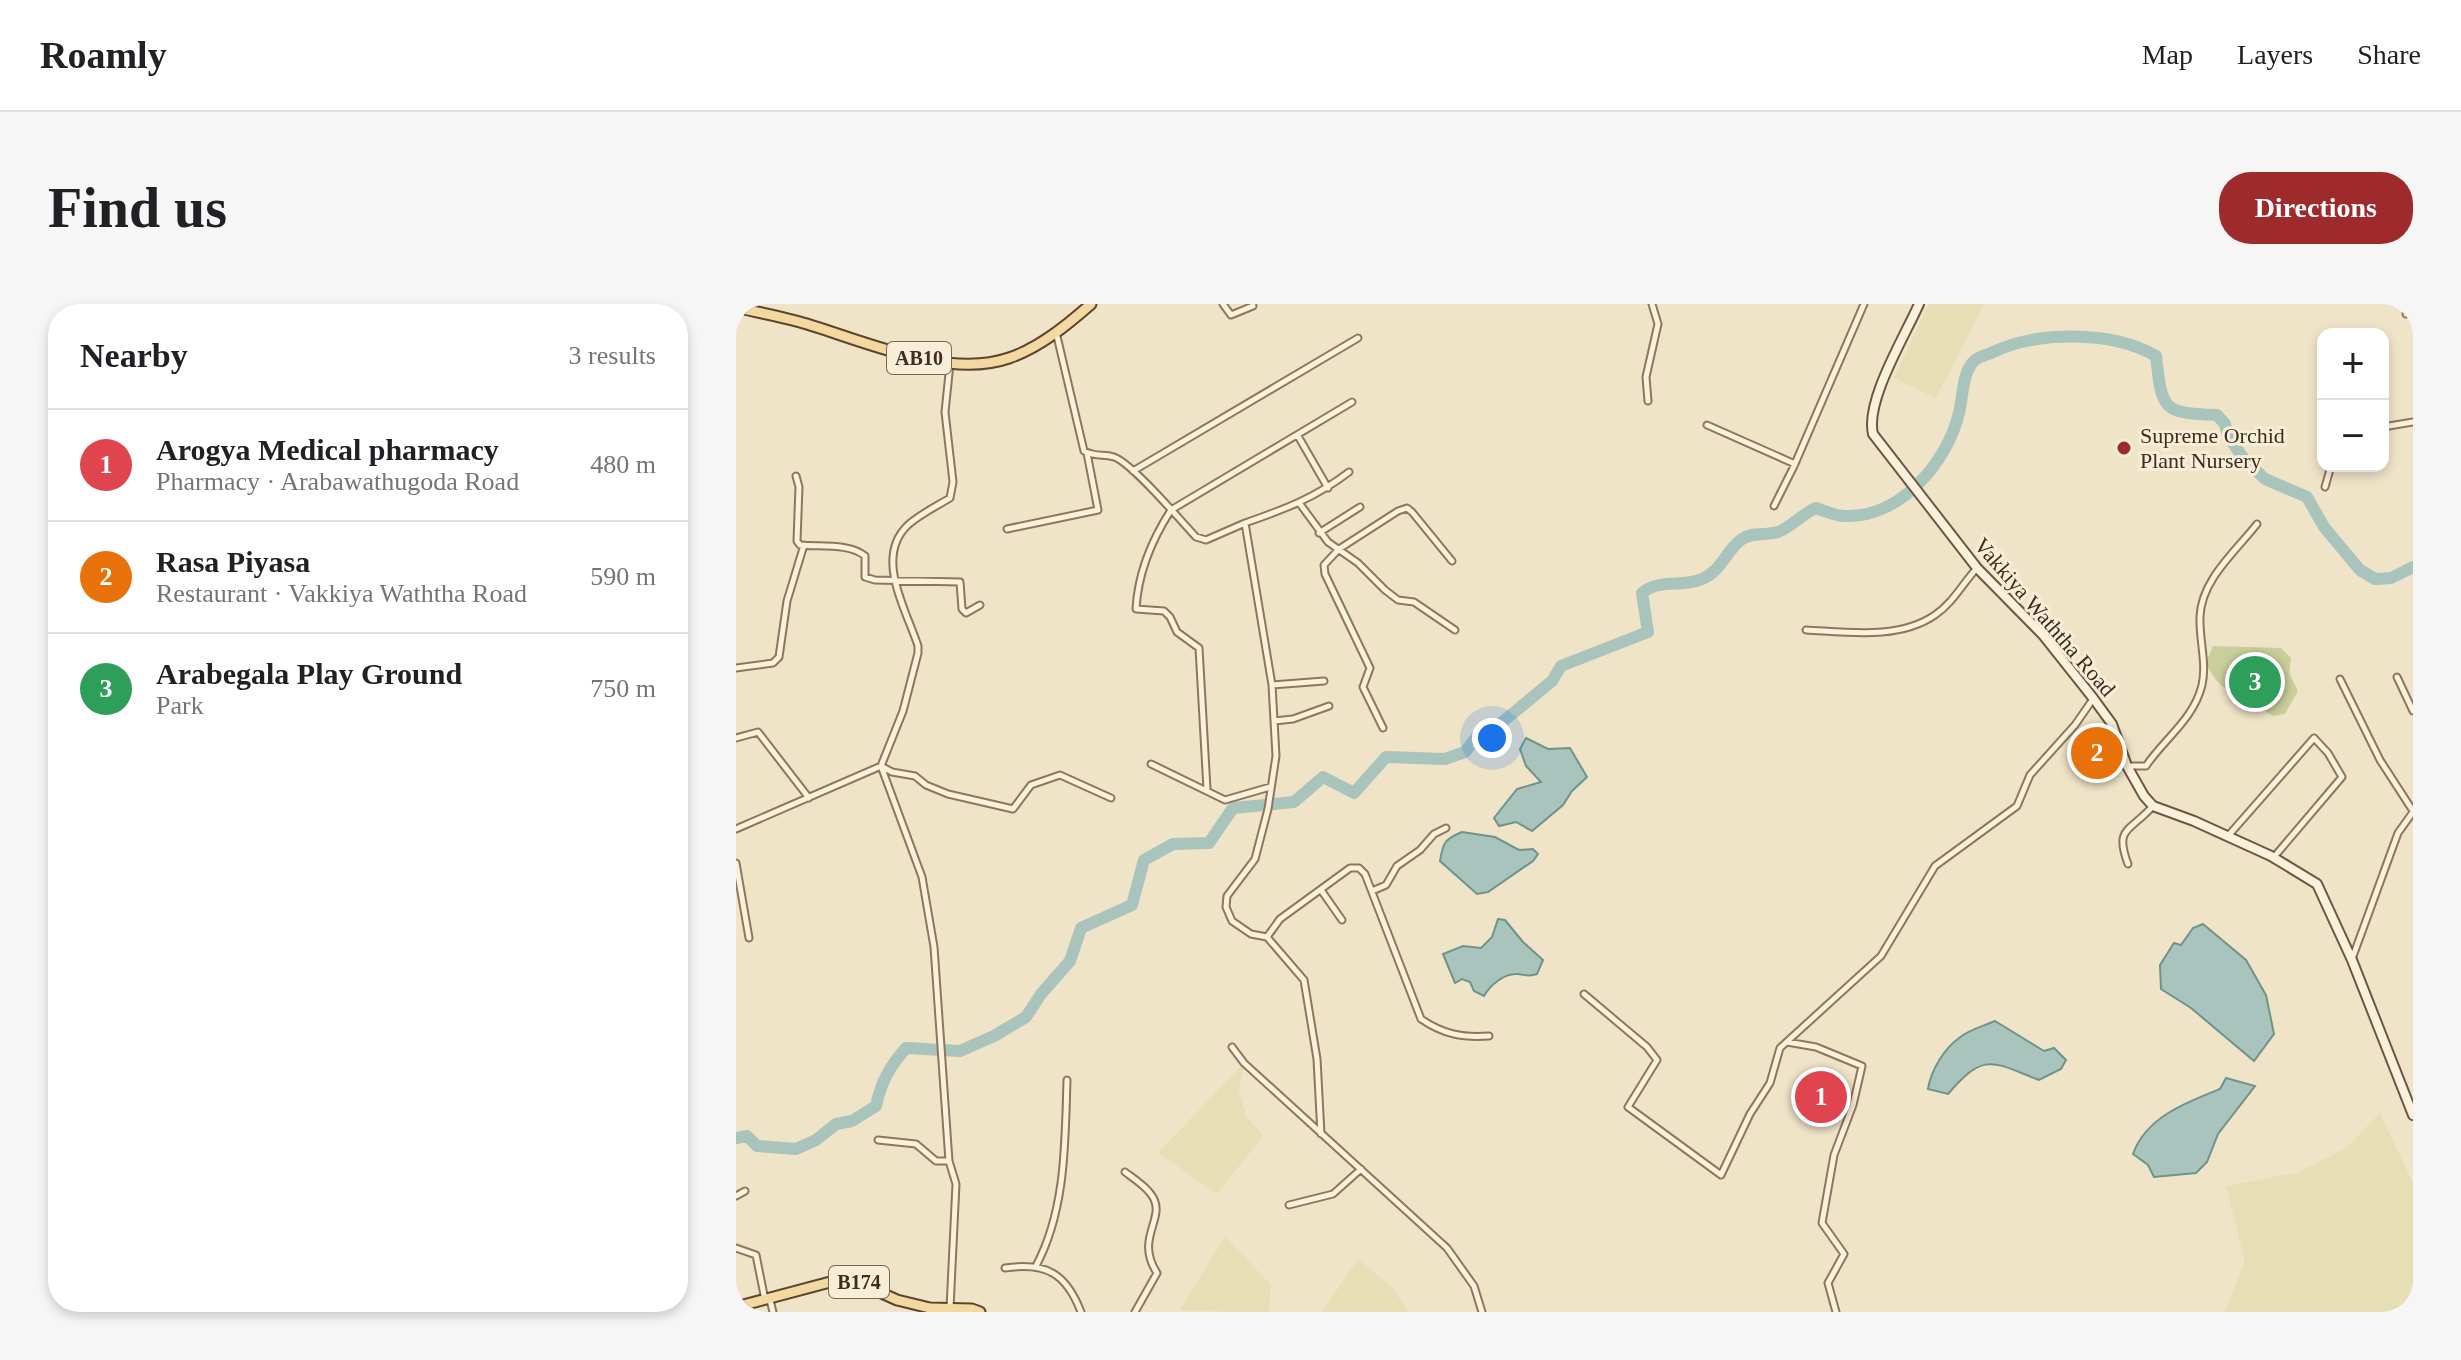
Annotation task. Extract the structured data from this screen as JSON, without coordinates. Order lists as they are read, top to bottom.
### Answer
{
  "streets": {
    "main road": ["AB10", "B174"],
    "street": ["Vakkiya Waththa Road"]
  },
  "places": ["Supreme Orchid Plant Nursery"],
  "page": {
    "header": "Roamly",
    "nav": ["Map", "Layers", "Share"],
    "buttons": "Directions",
    "title": "Find us",
    "heading": ["Nearby", "3 results"],
    "map_buttons": ["+", "−"],
    "list": [
      {
        "mark": "1",
        "name": "Arogya Medical pharmacy",
        "note": "Pharmacy · Arabawathugoda Road",
        "value": "480 m"
      },
      {
        "mark": "2",
        "name": "Rasa Piyasa",
        "note": "Restaurant · Vakkiya Waththa Road",
        "value": "590 m"
      },
      {
        "mark": "3",
        "name": "Arabegala Play Ground",
        "note": "Park",
        "value": "750 m"
      }
    ],
    "pins": ["3", "2", "1"]
  }
}
